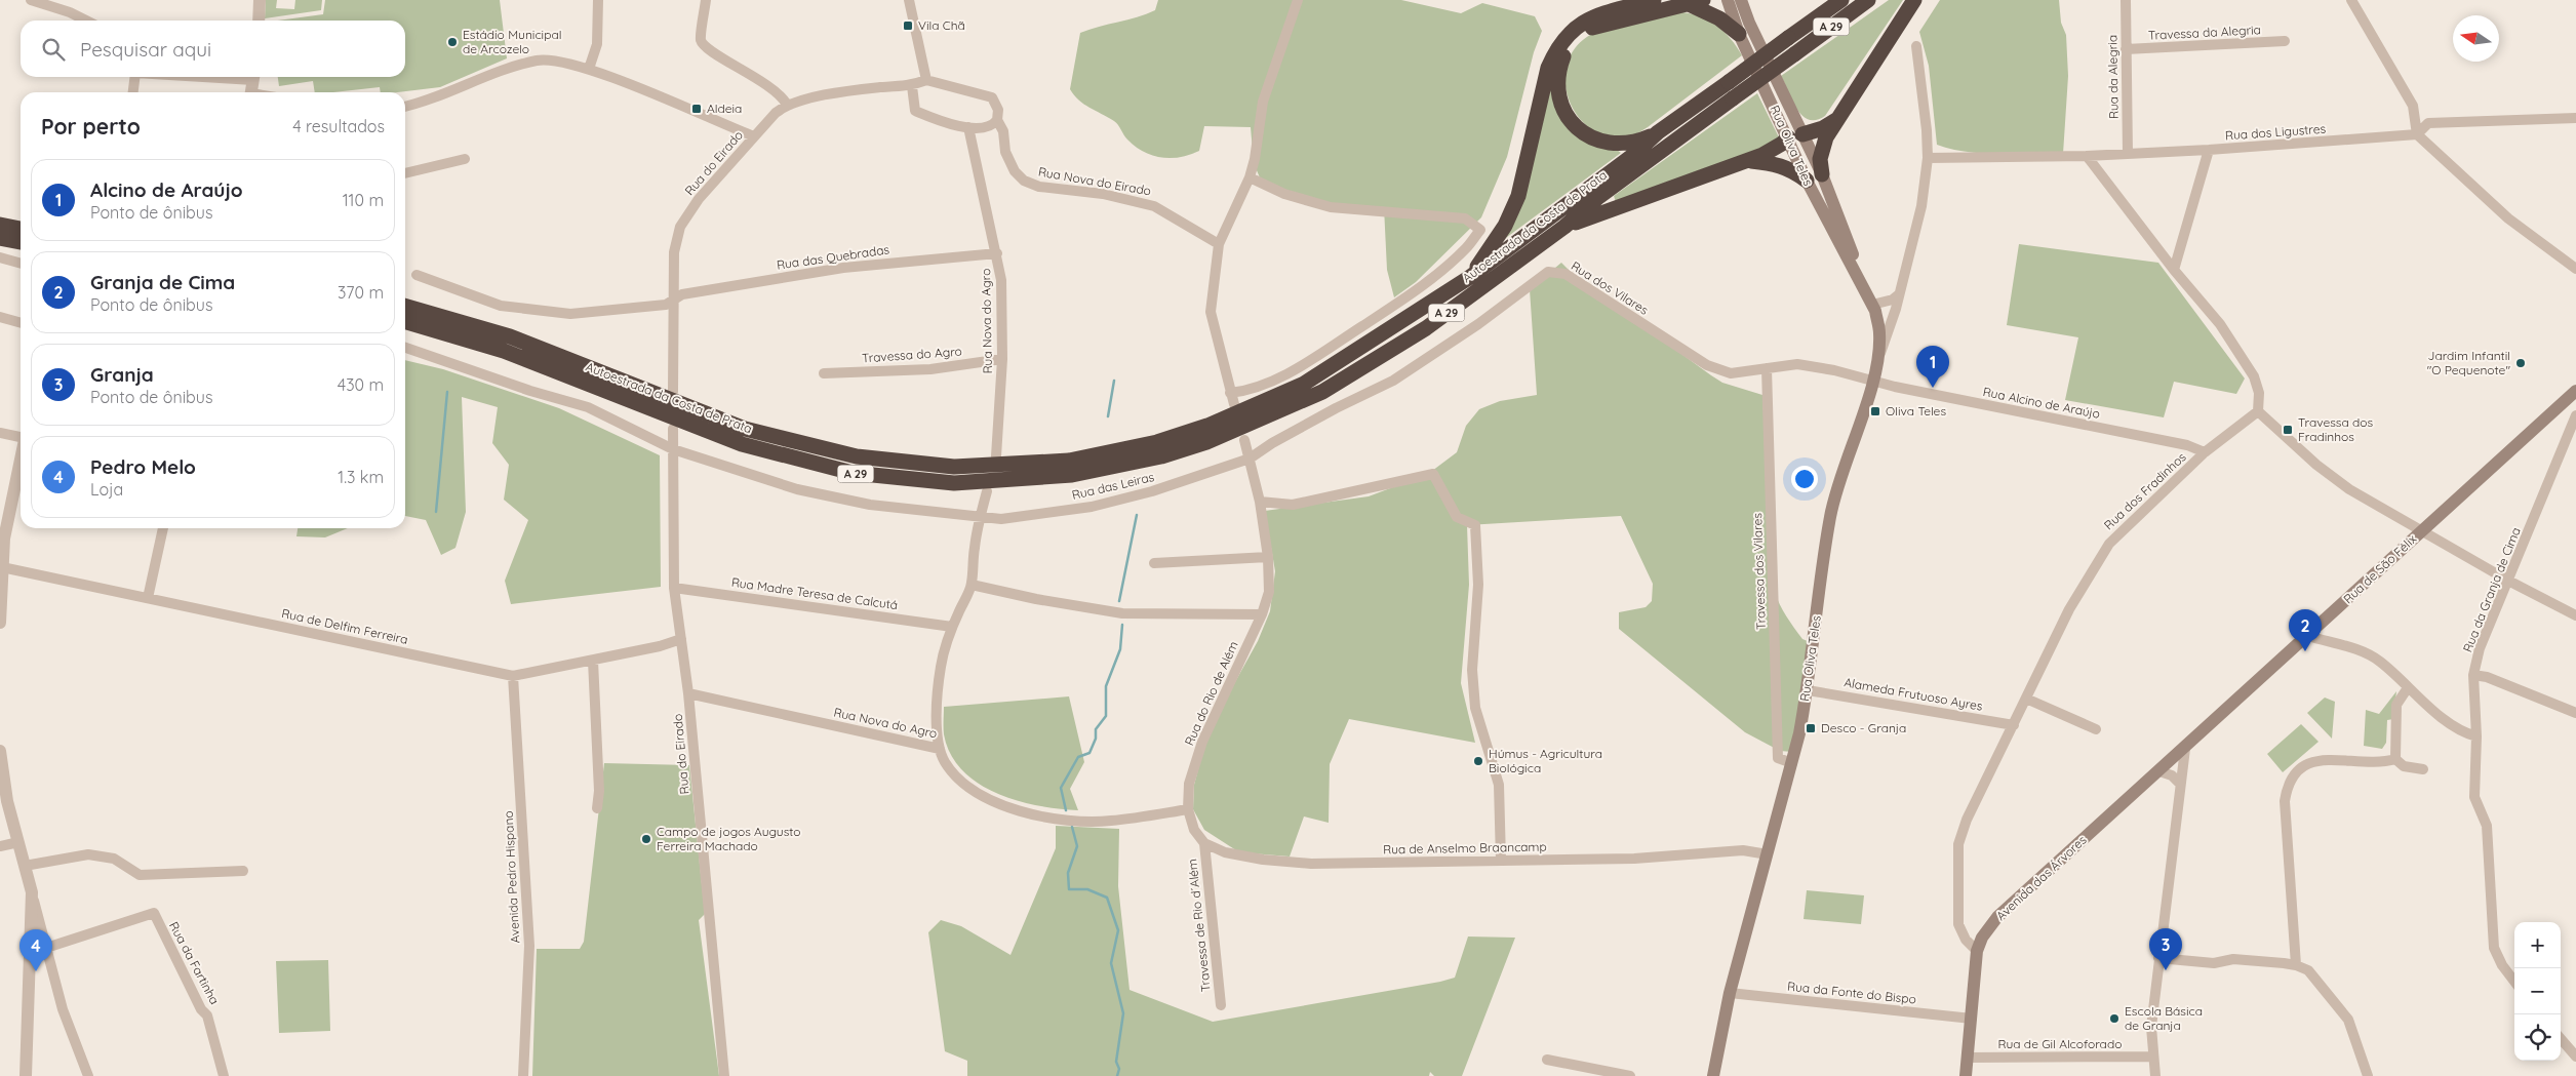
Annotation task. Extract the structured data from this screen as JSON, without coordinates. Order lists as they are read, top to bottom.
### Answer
{
  "streets": {
    "highway": ["A 29", "Autoestrada da Costa de Prata"],
    "main road": ["Rua Oliva Teles", "Rua de São Félix", "Avenida das Árvores"],
    "street": [
      "Travessa da Alegria",
      "Rua da Alegria",
      "Rua dos Ligustres",
      "Rua do Eirado",
      "Rua Nova do Eirado",
      "Rua das Quebradas",
      "Rua dos Vilares",
      "Rua Nova do Agro",
      "Travessa do Agro",
      "Rua Alcino de Araújo",
      "Rua das Leiras",
      "Rua dos Fradinhos",
      "Travessa dos Vilares",
      "Rua da Granja de Cima",
      "Rua Madre Teresa de Calcutá",
      "Rua de Delfim Ferreira",
      "Rua do Rio de Além",
      "Alameda Frutuoso Ayres",
      "Rua de Anselmo Braancamp",
      "Avenida Pedro Hispano",
      "Travessa de Rio d´Além",
      "Rua da Fartinha",
      "Rua da Fonte do Bispo",
      "Rua de Gil Alcoforado"
    ]
  },
  "crossings": [
    ["Travessa da Alegria", "Rua da Alegria"],
    ["Rua da Alegria", "Rua dos Ligustres"],
    ["Rua dos Ligustres", "Rua Oliva Teles"],
    ["Rua Oliva Teles", "Rua dos Vilares"],
    ["Rua Oliva Teles", "Rua Alcino de Araújo"],
    ["Rua Oliva Teles", "Travessa dos Vilares"],
    ["Rua Oliva Teles", "Alameda Frutuoso Ayres"],
    ["Rua Oliva Teles", "Rua de Anselmo Braancamp"],
    ["Rua Oliva Teles", "Rua da Fonte do Bispo"],
    ["Rua do Eirado", "Rua das Quebradas"],
    ["Rua do Eirado", "Rua Nova do Agro"],
    ["Rua do Eirado", "Rua das Leiras"],
    ["Rua do Eirado", "Rua Madre Teresa de Calcutá"],
    ["Rua do Eirado", "Rua de Delfim Ferreira"],
    ["Rua das Quebradas", "Rua Nova do Agro"],
    ["Rua dos Vilares", "Rua Alcino de Araújo"],
    ["Rua dos Vilares", "Rua das Leiras"],
    ["Rua dos Vilares", "Travessa dos Vilares"],
    ["Rua dos Vilares", "Rua do Rio de Além"],
    ["Rua Nova do Agro", "Travessa do Agro"],
    ["Rua Nova do Agro", "Rua das Leiras"],
    ["Rua Nova do Agro", "Rua Madre Teresa de Calcutá"],
    ["Rua Alcino de Araújo", "Rua dos Fradinhos"],
    ["Rua das Leiras", "Rua do Rio de Além"],
    ["Rua dos Fradinhos", "Alameda Frutuoso Ayres"],
    ["Rua dos Fradinhos", "Avenida das Árvores"],
    ["Rua de São Félix", "Avenida das Árvores"],
    ["Rua de Delfim Ferreira", "Avenida Pedro Hispano"],
    ["Rua de Anselmo Braancamp", "Travessa de Rio d´Além"],
    ["Avenida das Árvores", "Rua da Fonte do Bispo"],
    ["Avenida das Árvores", "Rua de Gil Alcoforado"]
  ],
  "places": {
    "transit": [
      "Vila Chã",
      "Aldeia",
      "Oliva Teles",
      "Travessa dos Fradinhos",
      "Desco - Granja"
    ],
    "other": [
      "Estádio Municipal de Arcozelo",
      "Jardim Infantil \"O Pequenote\"",
      "Húmus - Agricultura Biológica",
      "Campo de jogos Augusto Ferreira Machado",
      "Escola Básica de Granja"
    ]
  },
  "north": "left",
  "page": {
    "search": "Pesquisar aqui",
    "heading": ["Por perto", "4 resultados"],
    "list": [
      {
        "mark": "1",
        "name": "Alcino de Araújo",
        "note": "Ponto de ônibus",
        "value": "110 m"
      },
      {
        "mark": "2",
        "name": "Granja de Cima",
        "note": "Ponto de ônibus",
        "value": "370 m"
      },
      {
        "mark": "3",
        "name": "Granja",
        "note": "Ponto de ônibus",
        "value": "430 m"
      },
      {
        "mark": "4",
        "name": "Pedro Melo",
        "note": "Loja",
        "value": "1.3 km"
      }
    ],
    "pins": [
      "1",
      "2",
      "3",
      "4"
    ],
    "map_buttons": ["+", "−"]
  }
}
